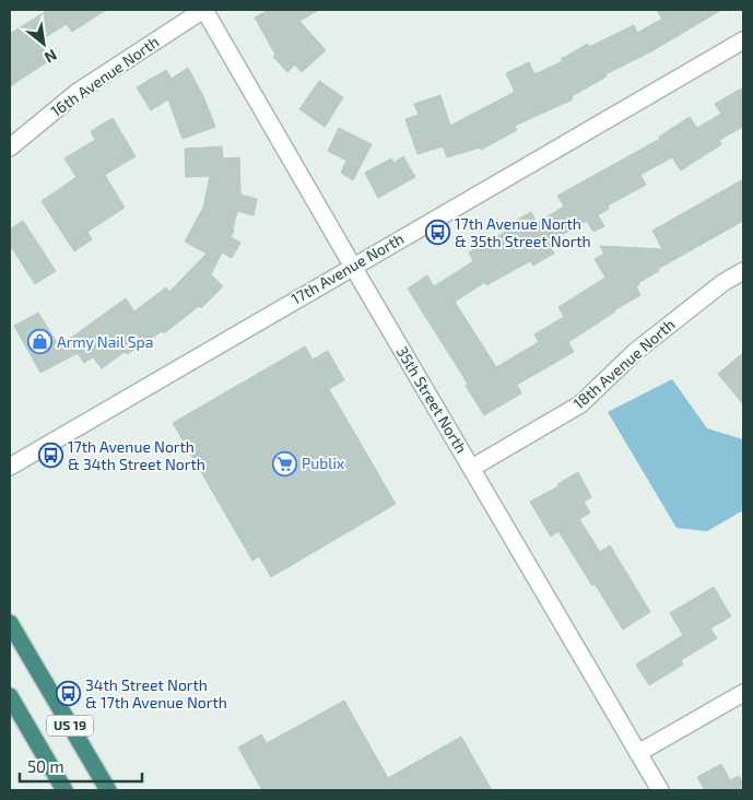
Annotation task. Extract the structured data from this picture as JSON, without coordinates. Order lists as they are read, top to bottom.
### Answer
{
  "streets": {
    "highway": ["US 19"],
    "street": [
      "16th Avenue North",
      "17th Avenue North",
      "18th Avenue North",
      "35th Street North"
    ]
  },
  "crossings": [
    ["16th Avenue North", "35th Street North"],
    ["17th Avenue North", "35th Street North"],
    ["18th Avenue North", "35th Street North"]
  ],
  "places": {
    "bus stop": ["17th Avenue North & 35th Street North", "17th Avenue North & 34th Street North", "34th Street North & 17th Avenue North"],
    "shop": ["Army Nail Spa"],
    "supermarket": ["Publix"]
  },
  "scale_bar": "50 m",
  "north": "bottom right"
}
